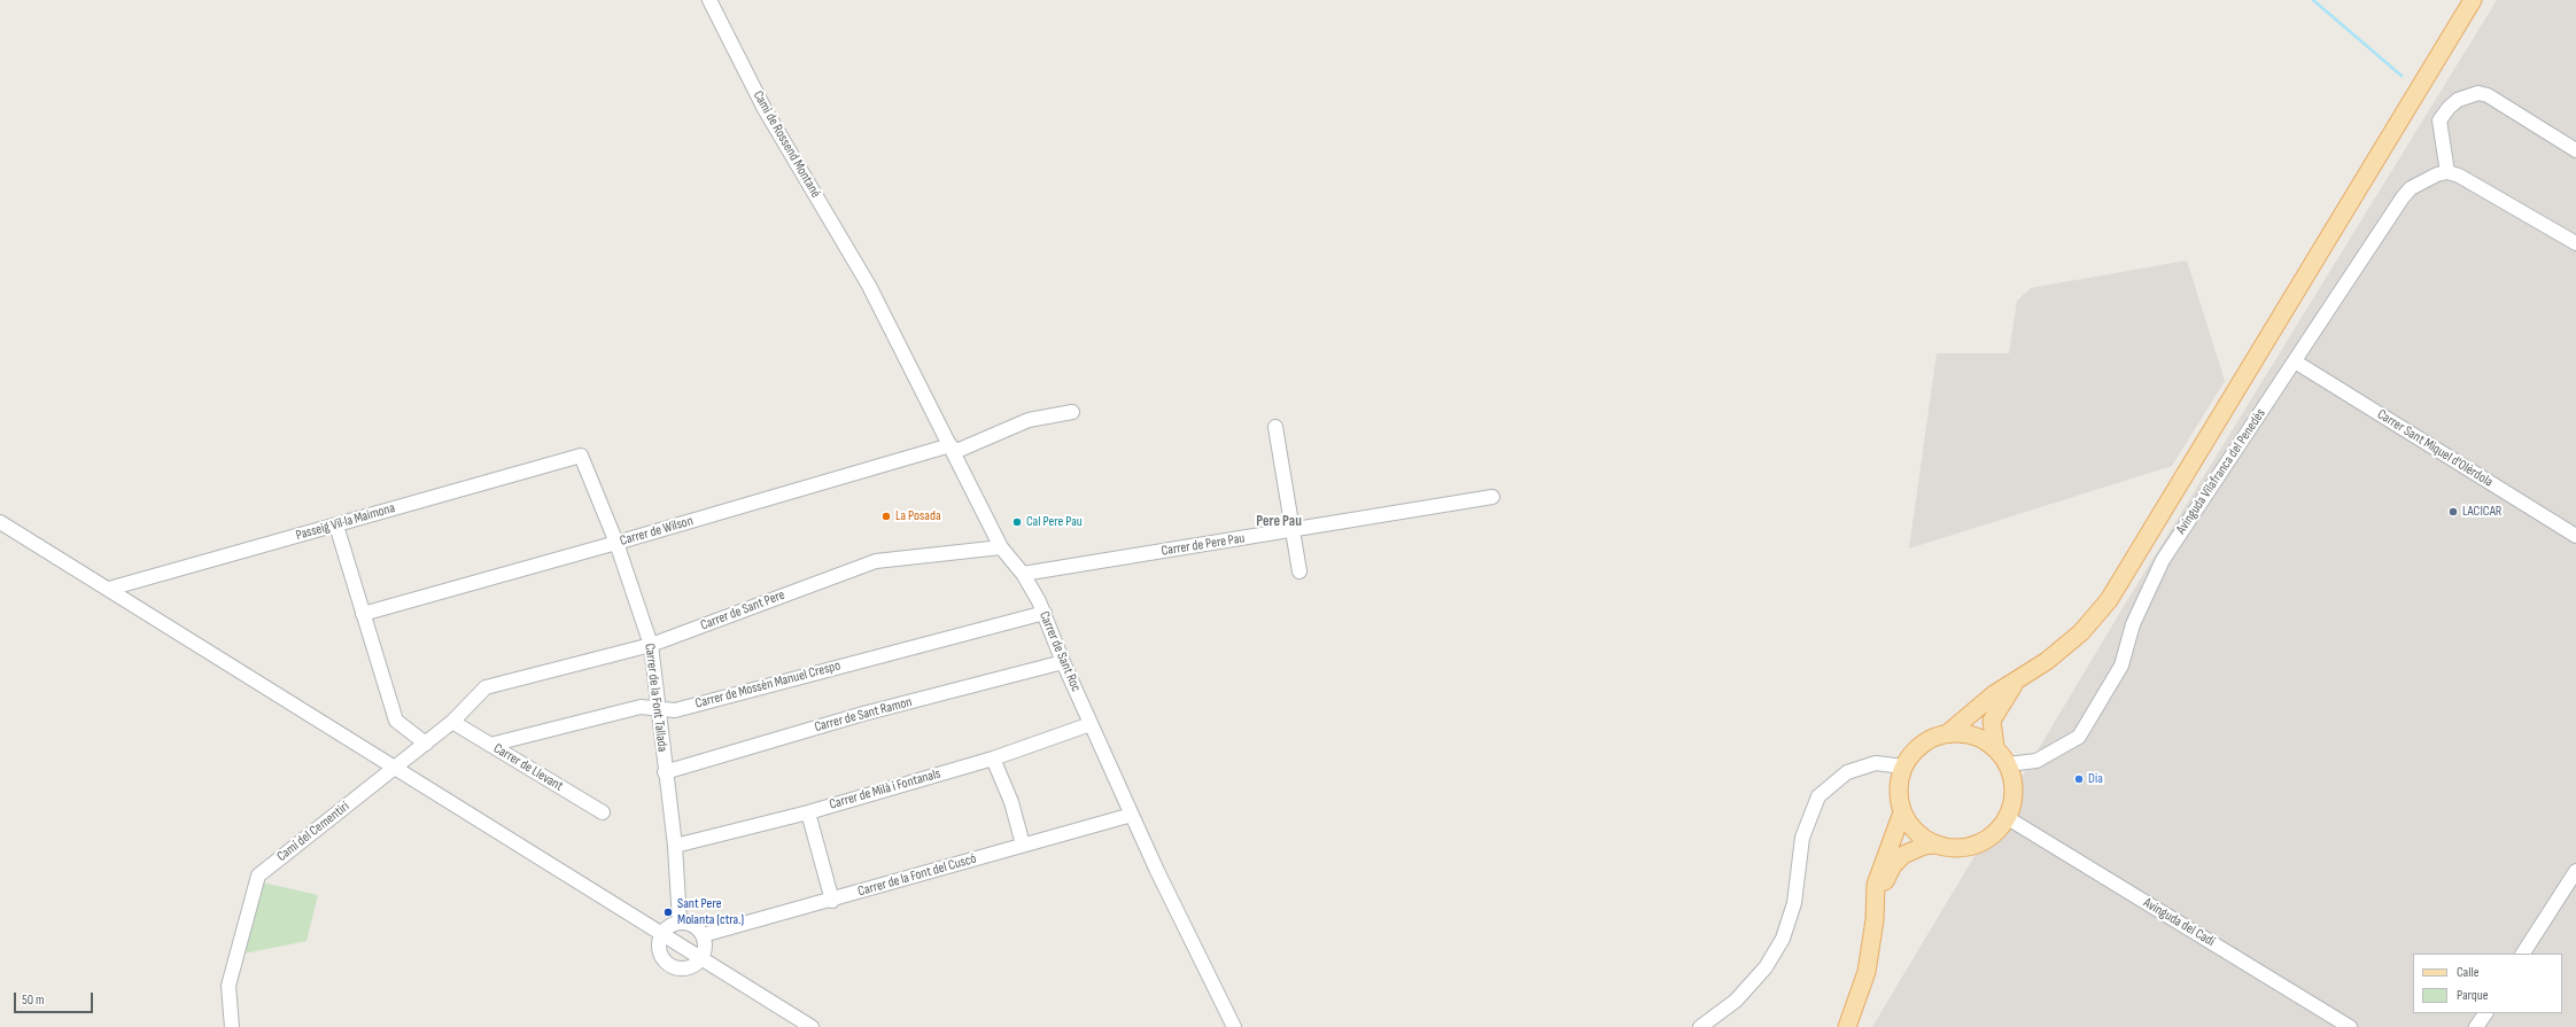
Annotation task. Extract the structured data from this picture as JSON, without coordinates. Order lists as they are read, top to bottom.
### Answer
{
  "streets": {
    "street": [
      "Camí de Rossend Montané",
      "Carrer Sant Miquel d'Olèrdola",
      "Avinguda Vilafranca del Penedès",
      "Passeig Vil·la Maimona",
      "Carrer de Wilson",
      "Carrer de Pere Pau",
      "Carrer de Sant Pere",
      "Carrer de Sant Roc",
      "Carrer de Mossèn Manuel Crespo",
      "Carrer de la Font Tallada",
      "Carrer de Sant Ramon",
      "Carrer de Llevant",
      "Carrer de Milà i Fontanals",
      "Camí del Cementiri",
      "Carrer de la Font del Cuscó",
      "Avinguda del Cadí"
    ]
  },
  "crossings": [
    ["Camí de Rossend Montané", "Carrer de Sant Roc"],
    ["Carrer Sant Miquel d'Olèrdola", "Avinguda Vilafranca del Penedès"],
    ["Avinguda Vilafranca del Penedès", "Avinguda del Cadí"],
    ["Passeig Vil·la Maimona", "Carrer de la Font Tallada"],
    ["Carrer de Wilson", "Carrer de Sant Roc"],
    ["Carrer de Wilson", "Carrer de la Font Tallada"],
    ["Carrer de Pere Pau", "Carrer de Sant Roc"],
    ["Carrer de Sant Pere", "Carrer de Sant Roc"],
    ["Carrer de Sant Pere", "Carrer de la Font Tallada"],
    ["Carrer de Sant Pere", "Camí del Cementiri"],
    ["Carrer de Sant Roc", "Carrer de Mossèn Manuel Crespo"],
    ["Carrer de Sant Roc", "Carrer de Sant Ramon"],
    ["Carrer de Sant Roc", "Carrer de Milà i Fontanals"],
    ["Carrer de Sant Roc", "Carrer de la Font del Cuscó"],
    ["Carrer de Mossèn Manuel Crespo", "Carrer de la Font Tallada"],
    ["Carrer de Mossèn Manuel Crespo", "Carrer de Llevant"],
    ["Carrer de la Font Tallada", "Carrer de Sant Ramon"],
    ["Carrer de la Font Tallada", "Carrer de Milà i Fontanals"],
    ["Carrer de Llevant", "Camí del Cementiri"]
  ],
  "districts": ["Pere Pau"],
  "places": [
    "LACICAR",
    "La Posada",
    "Cal Pere Pau",
    "Dia",
    "Sant Pere Molanta (ctra.)"
  ],
  "legend": ["Calle", "Parque"],
  "scale_bar": "50 m"
}
